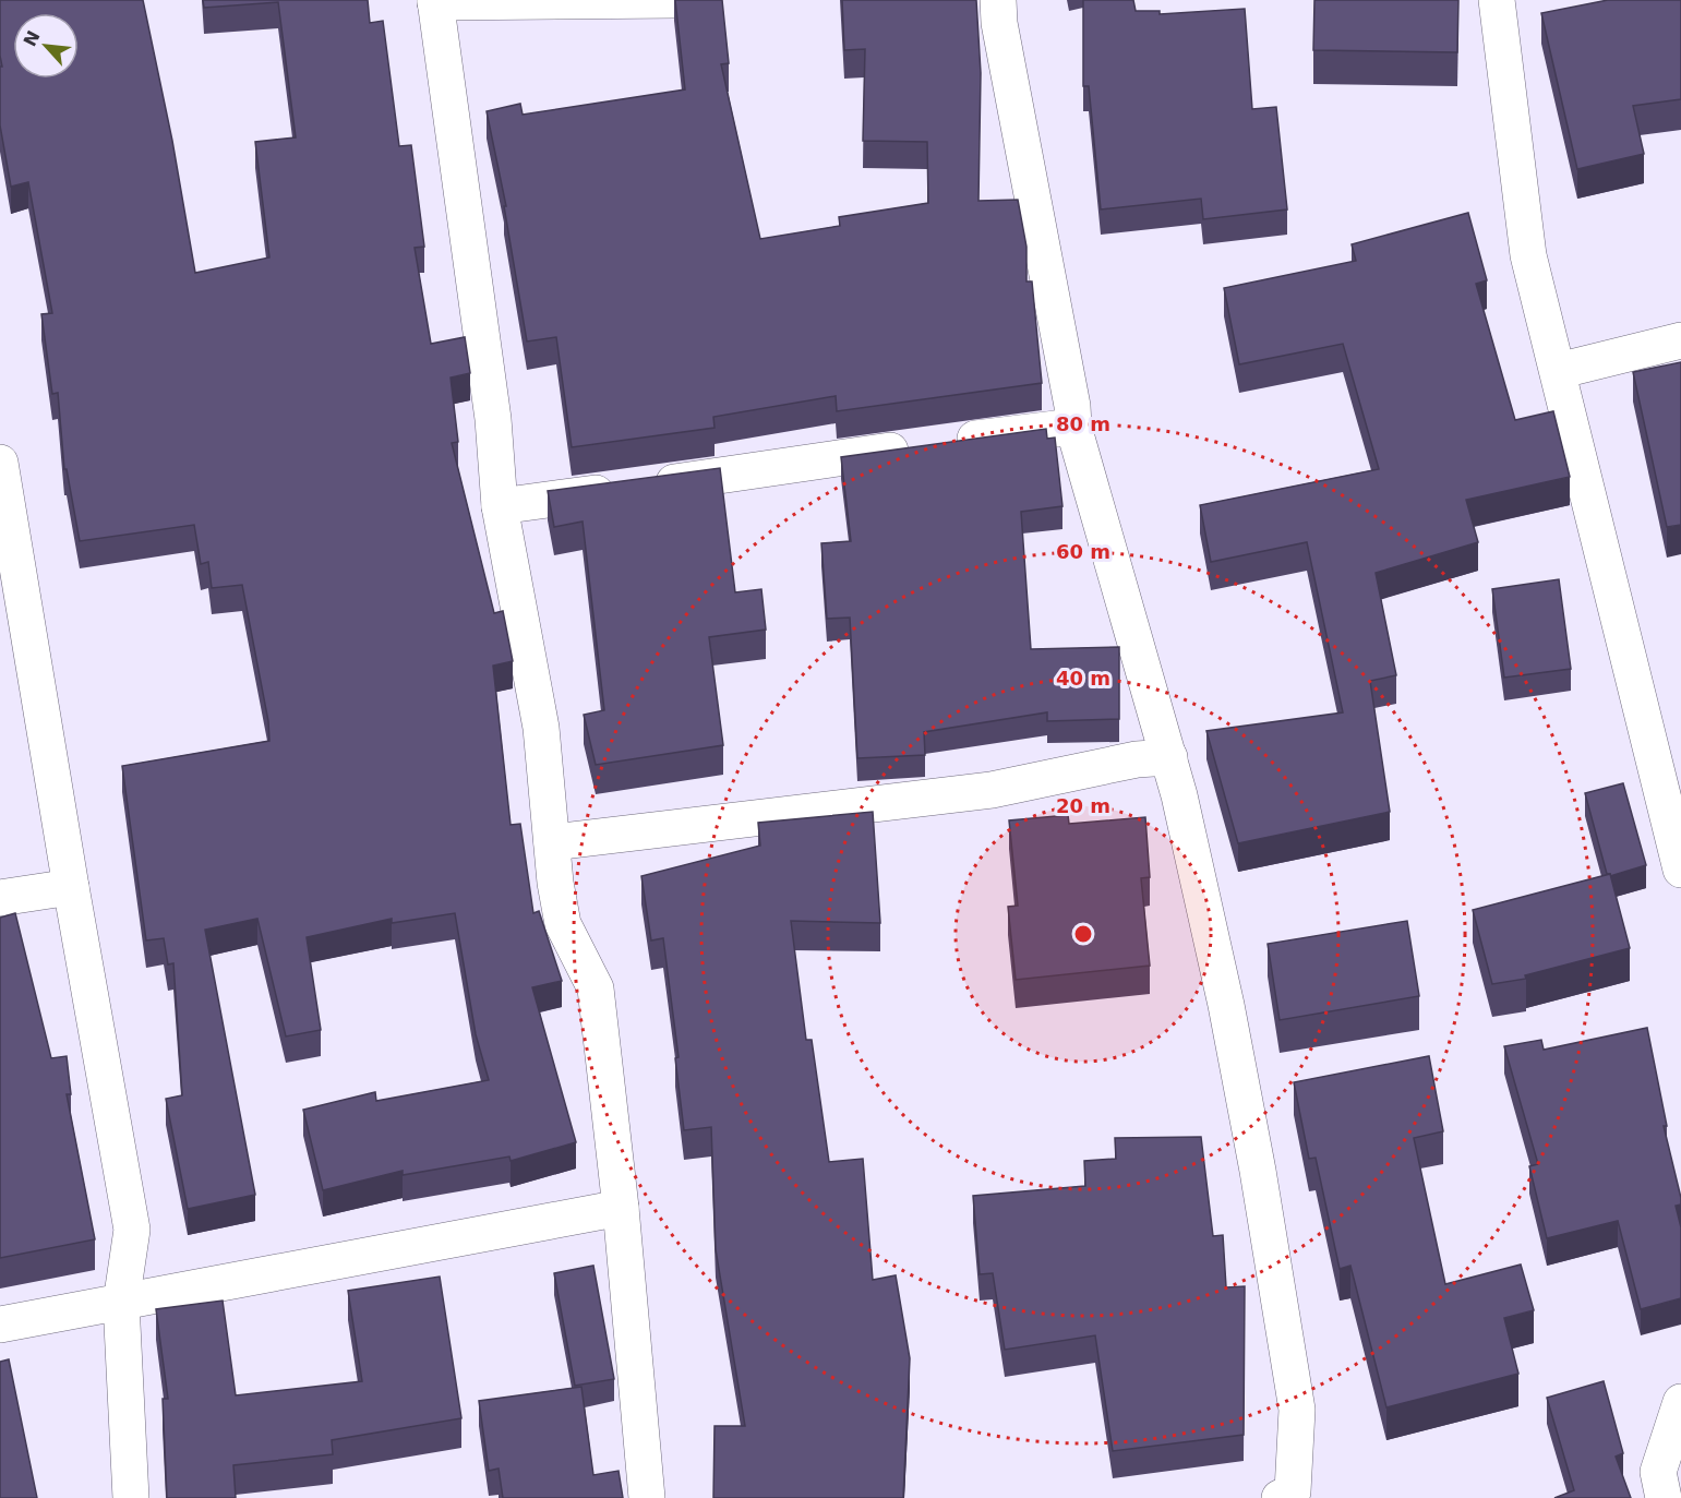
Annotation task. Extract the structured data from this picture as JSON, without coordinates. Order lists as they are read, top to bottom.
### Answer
{
  "north": "top left",
  "rings": [
    "80 m",
    "60 m",
    "40 m",
    "20 m"
  ]
}
